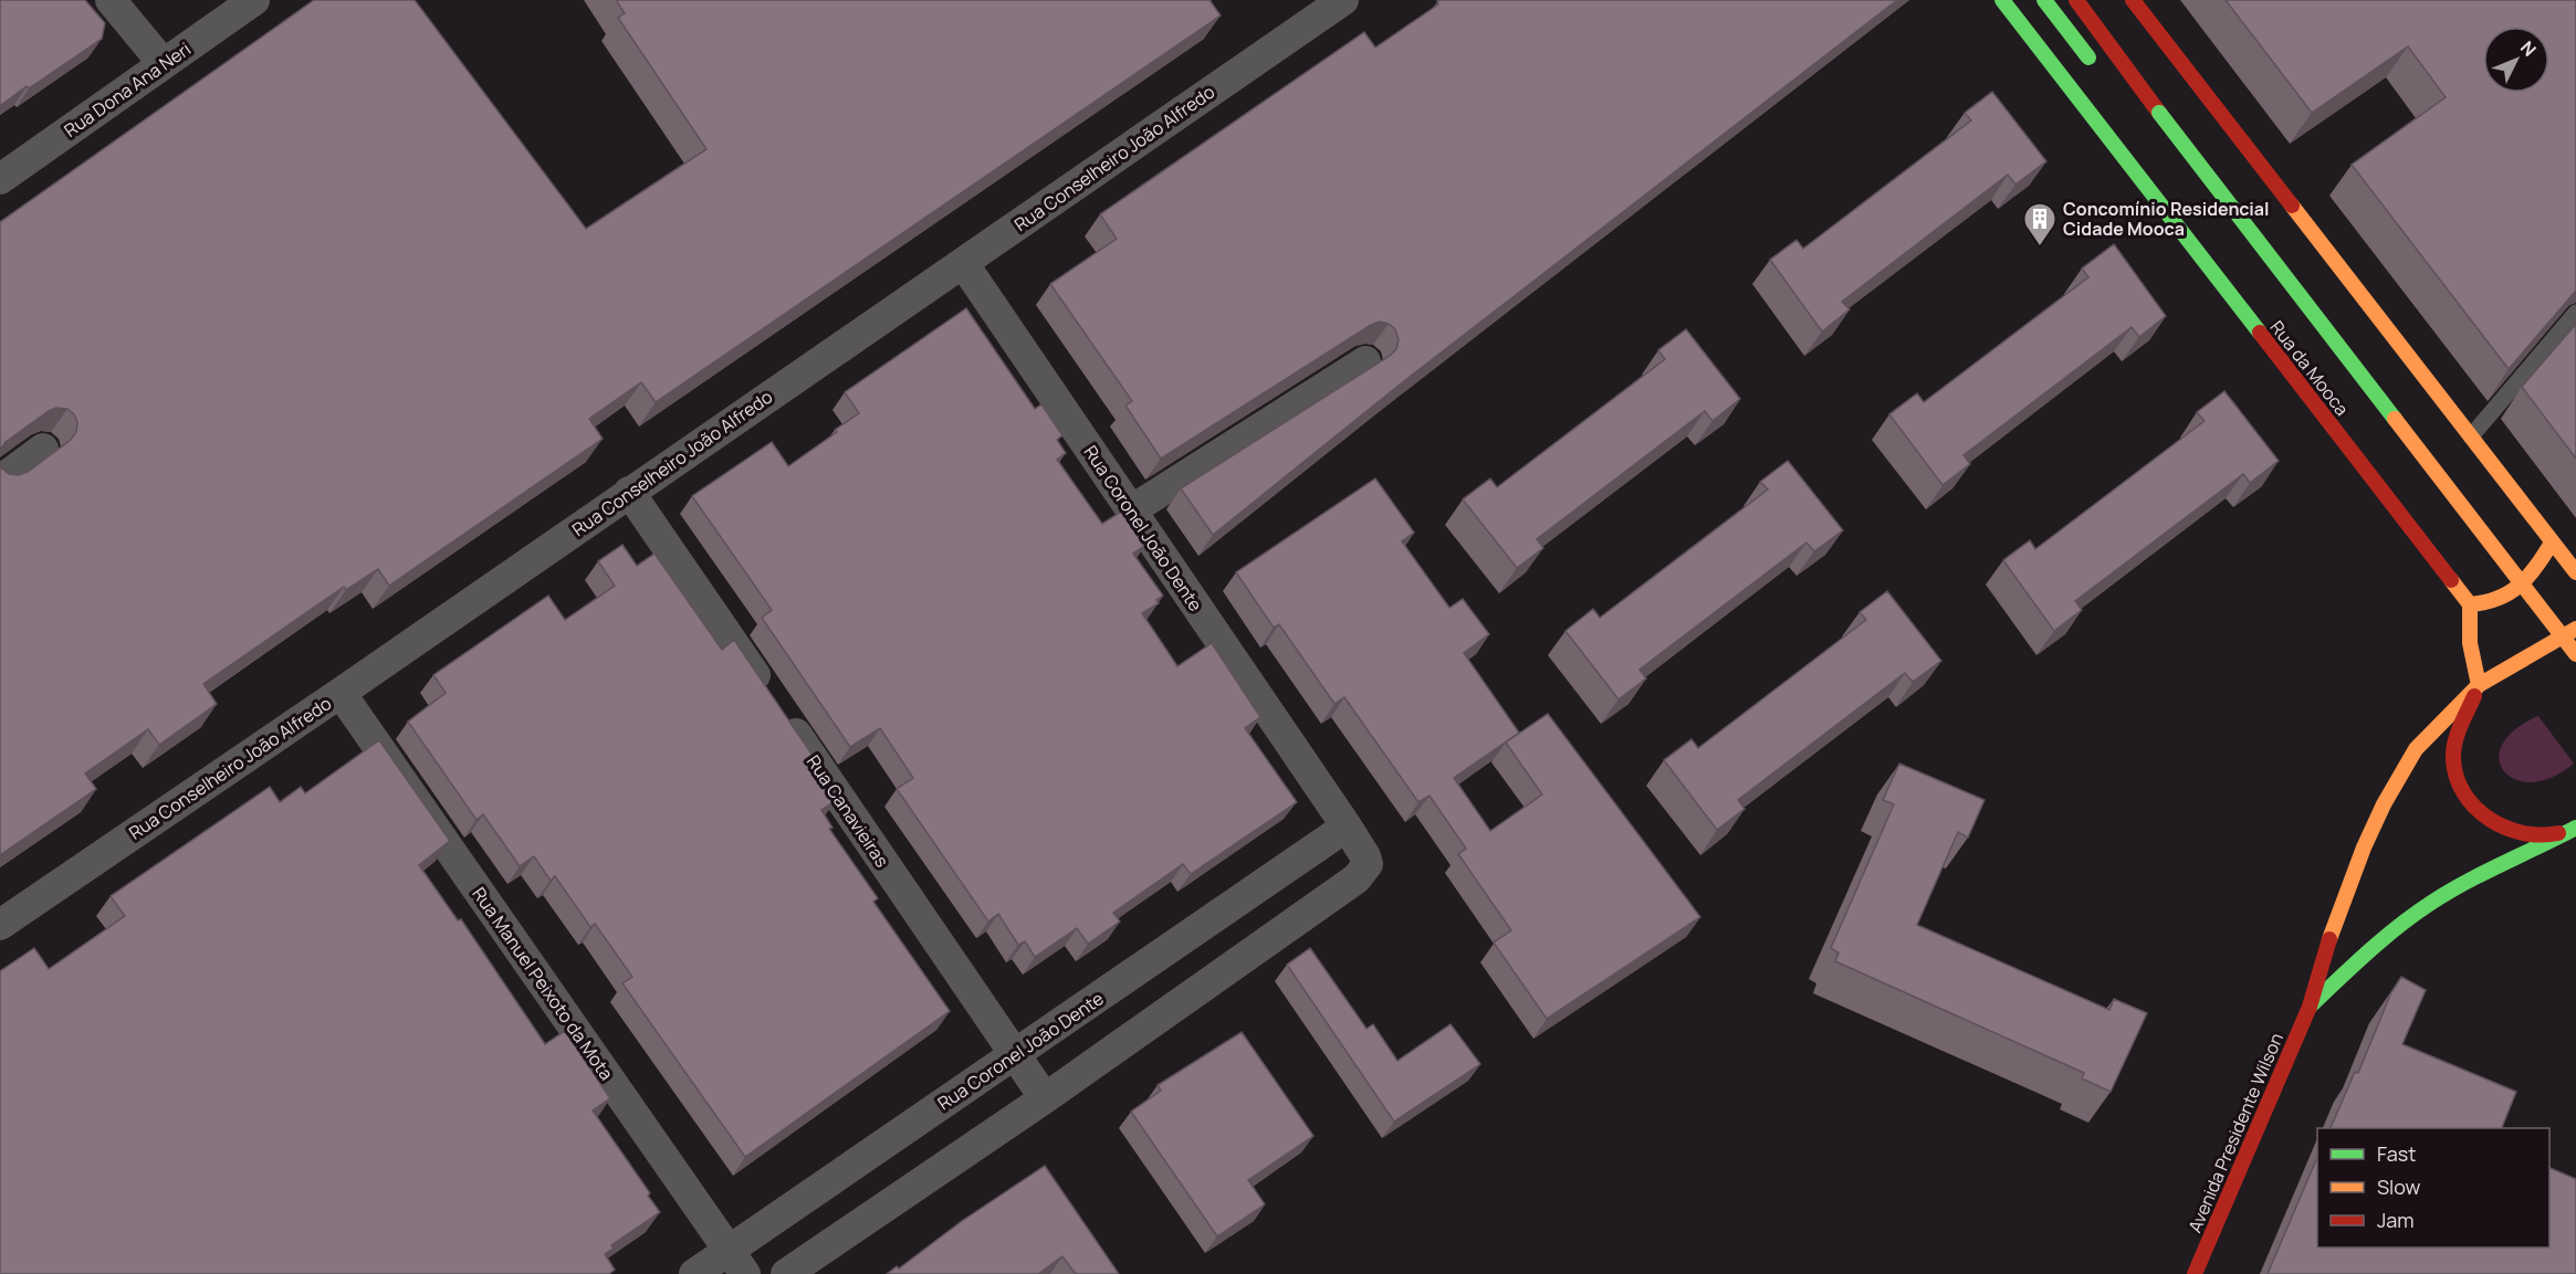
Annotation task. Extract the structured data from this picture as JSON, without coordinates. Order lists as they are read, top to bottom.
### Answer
{
  "streets": {
    "street": [
      "Rua Dona Ana Neri",
      "Rua Conselheiro João Alfredo",
      "Rua da Mooca",
      "Rua Coronel João Dente",
      "Rua Canavieiras",
      "Rua Manuel Peixoto da Mota",
      "Avenida Presidente Wilson"
    ]
  },
  "crossings": [
    ["Rua Conselheiro João Alfredo", "Rua Coronel João Dente"],
    ["Rua Conselheiro João Alfredo", "Rua Canavieiras"],
    ["Rua Conselheiro João Alfredo", "Rua Manuel Peixoto da Mota"],
    ["Rua Coronel João Dente", "Rua Canavieiras"],
    ["Rua Coronel João Dente", "Rua Manuel Peixoto da Mota"]
  ],
  "places": {
    "building": ["Concomínio Residencial Cidade Mooca"]
  },
  "legend": ["Fast", "Slow", "Jam"],
  "north": "top right"
}
